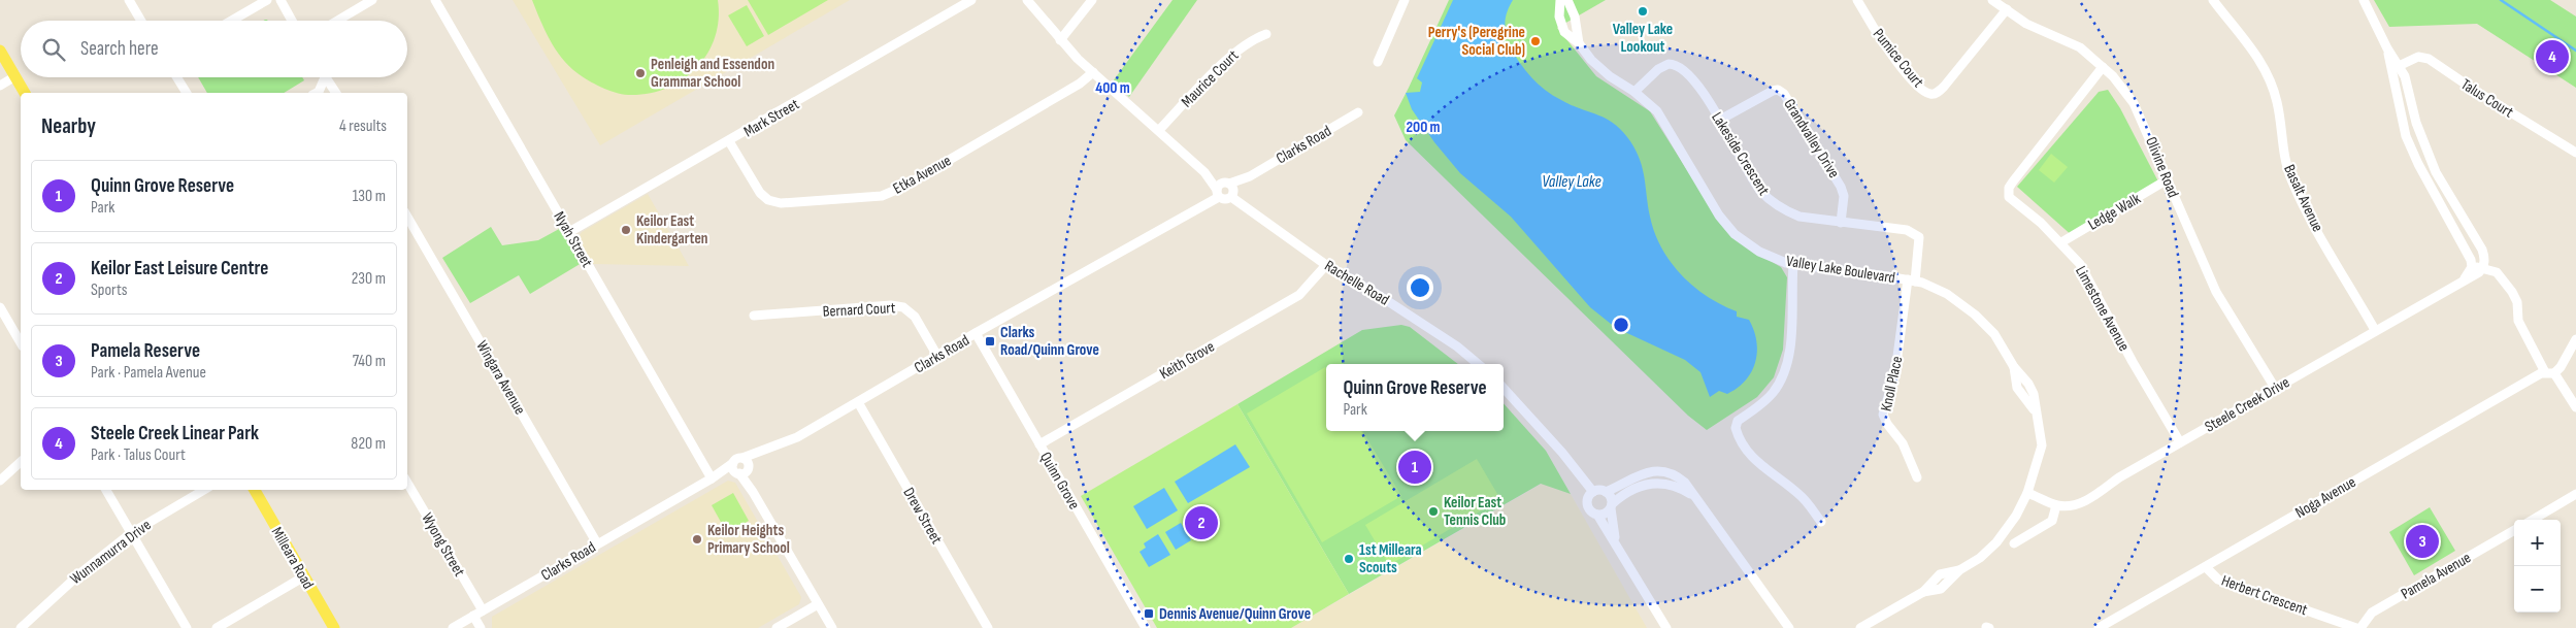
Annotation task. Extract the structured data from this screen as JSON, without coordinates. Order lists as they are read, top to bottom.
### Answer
{
  "streets": {
    "main road": ["Milleara Road"],
    "street": [
      "Pumice Court",
      "Maurice Court",
      "Talus Court",
      "Mark Street",
      "Grandvalley Drive",
      "Clarks Road",
      "Lakeside Crescent",
      "Olivine Road",
      "Etka Avenue",
      "Basalt Avenue",
      "Ledge Walk",
      "Nyah Street",
      "Valley Lake Boulevard",
      "Rachelle Road",
      "Limestone Avenue",
      "Bernard Court",
      "Keith Grove",
      "Wingara Avenue",
      "Knoll Place",
      "Steele Creek Drive",
      "Quinn Grove",
      "Noga Avenue",
      "Drew Street",
      "Wyong Street",
      "Wunnamurra Drive",
      "Pamela Avenue",
      "Herbert Crescent"
    ]
  },
  "crossings": [
    ["Pumice Court", "Olivine Road"],
    ["Mark Street", "Etka Avenue"],
    ["Mark Street", "Nyah Street"],
    ["Grandvalley Drive", "Lakeside Crescent"],
    ["Clarks Road", "Nyah Street"],
    ["Clarks Road", "Rachelle Road"],
    ["Clarks Road", "Bernard Court"],
    ["Clarks Road", "Wingara Avenue"],
    ["Clarks Road", "Quinn Grove"],
    ["Clarks Road", "Drew Street"],
    ["Clarks Road", "Wyong Street"],
    ["Lakeside Crescent", "Valley Lake Boulevard"],
    ["Lakeside Crescent", "Knoll Place"],
    ["Olivine Road", "Ledge Walk"],
    ["Olivine Road", "Limestone Avenue"],
    ["Olivine Road", "Steele Creek Drive"],
    ["Basalt Avenue", "Steele Creek Drive"],
    ["Ledge Walk", "Limestone Avenue"],
    ["Valley Lake Boulevard", "Knoll Place"],
    ["Rachelle Road", "Keith Grove"],
    ["Limestone Avenue", "Steele Creek Drive"],
    ["Keith Grove", "Quinn Grove"],
    ["Noga Avenue", "Herbert Crescent"],
    ["Pamela Avenue", "Herbert Crescent"]
  ],
  "water": ["Valley Lake"],
  "places": {
    "other": [
      "Valley Lake Lookout",
      "Perry's (Peregrine Social Club)",
      "Penleigh and Essendon Grammar School",
      "Keilor East Kindergarten",
      "Keilor East Tennis Club",
      "Keilor Heights Primary School",
      "1st Milleara Scouts"
    ],
    "transit": ["Clarks Road/Quinn Grove", "Dennis Avenue/Quinn Grove"]
  },
  "page": {
    "search": "Search here",
    "pins": [
      "4",
      "1",
      "2",
      "3"
    ],
    "heading": ["Nearby", "4 results"],
    "list": [
      {
        "mark": "1",
        "name": "Quinn Grove Reserve",
        "note": "Park",
        "value": "130 m"
      },
      {
        "mark": "2",
        "name": "Keilor East Leisure Centre",
        "note": "Sports",
        "value": "230 m"
      },
      {
        "mark": "3",
        "name": "Pamela Reserve",
        "note": "Park · Pamela Avenue",
        "value": "740 m"
      },
      {
        "mark": "4",
        "name": "Steele Creek Linear Park",
        "note": "Park · Talus Court",
        "value": "820 m"
      }
    ],
    "popup": ["Quinn Grove Reserve", "Park"],
    "map_buttons": ["+", "−"]
  },
  "rings": ["400 m", "200 m"]
}
